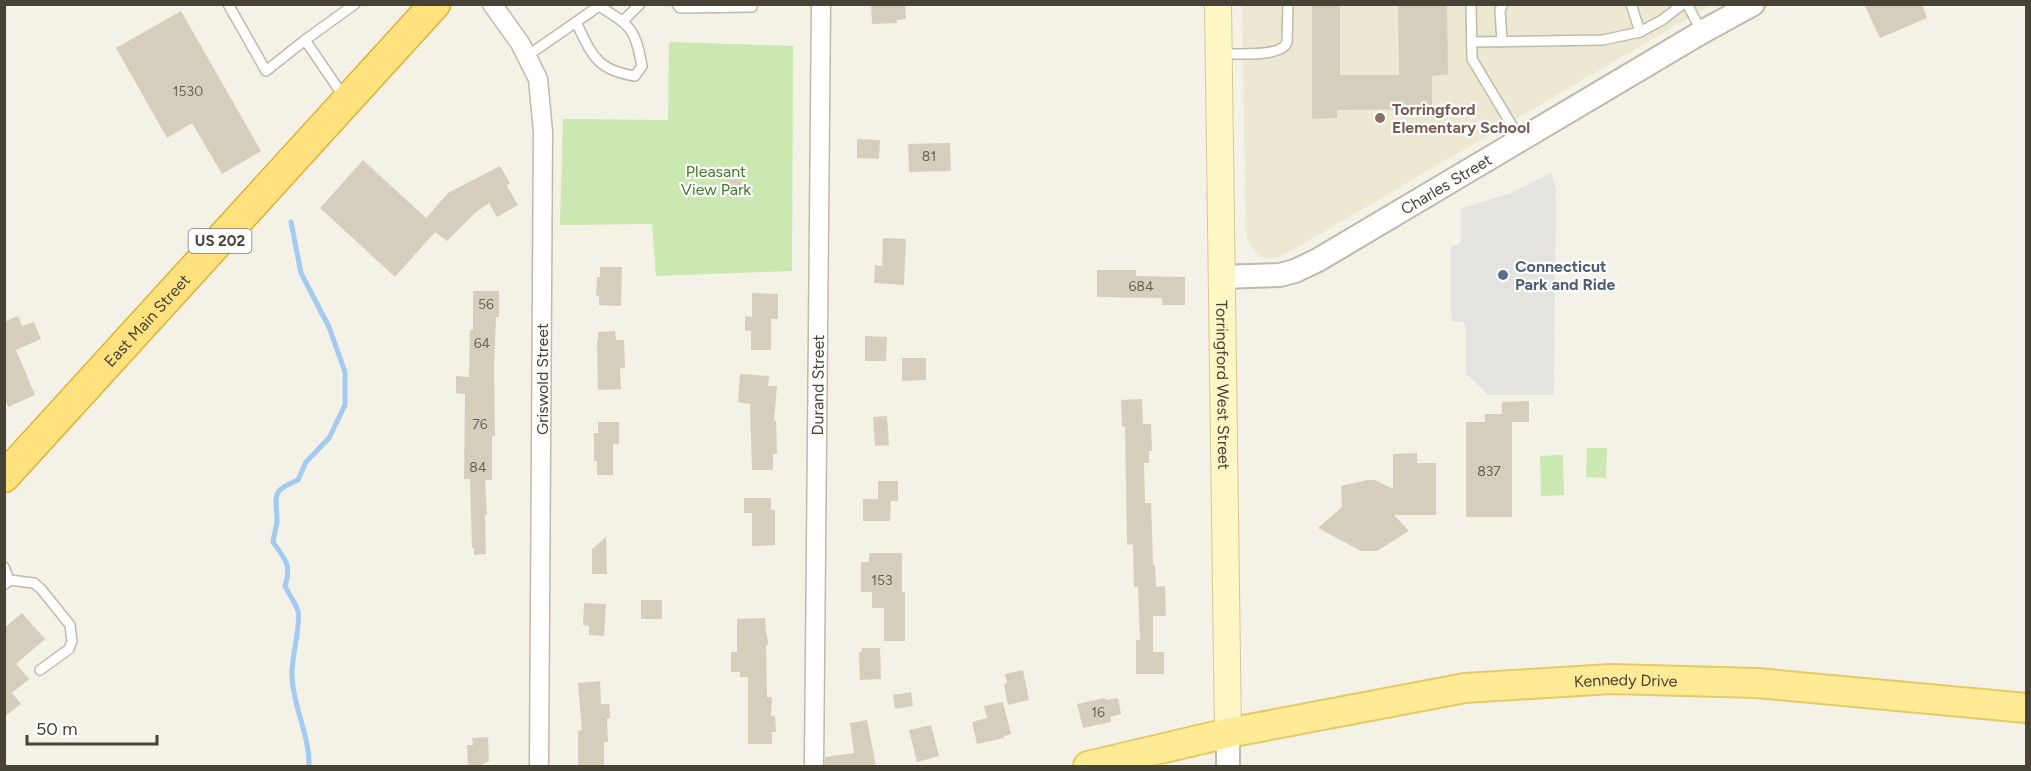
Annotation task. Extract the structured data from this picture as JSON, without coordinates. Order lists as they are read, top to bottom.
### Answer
{
  "streets": {
    "highway": ["US 202", "East Main Street"],
    "main road": ["Torringford West Street", "Kennedy Drive"],
    "street": ["Charles Street", "Griswold Street", "Durand Street"]
  },
  "crossings": [
    ["Charles Street", "Torringford West Street"],
    ["Torringford West Street", "Kennedy Drive"]
  ],
  "parks": ["Pleasant View Park"],
  "places": ["Torringford Elementary School", "Connecticut Park and Ride"],
  "house_numbers": [
    "1530",
    "81",
    "684",
    "56",
    "64",
    "76",
    "84",
    "837",
    "153",
    "16"
  ],
  "scale_bar": "50 m"
}
